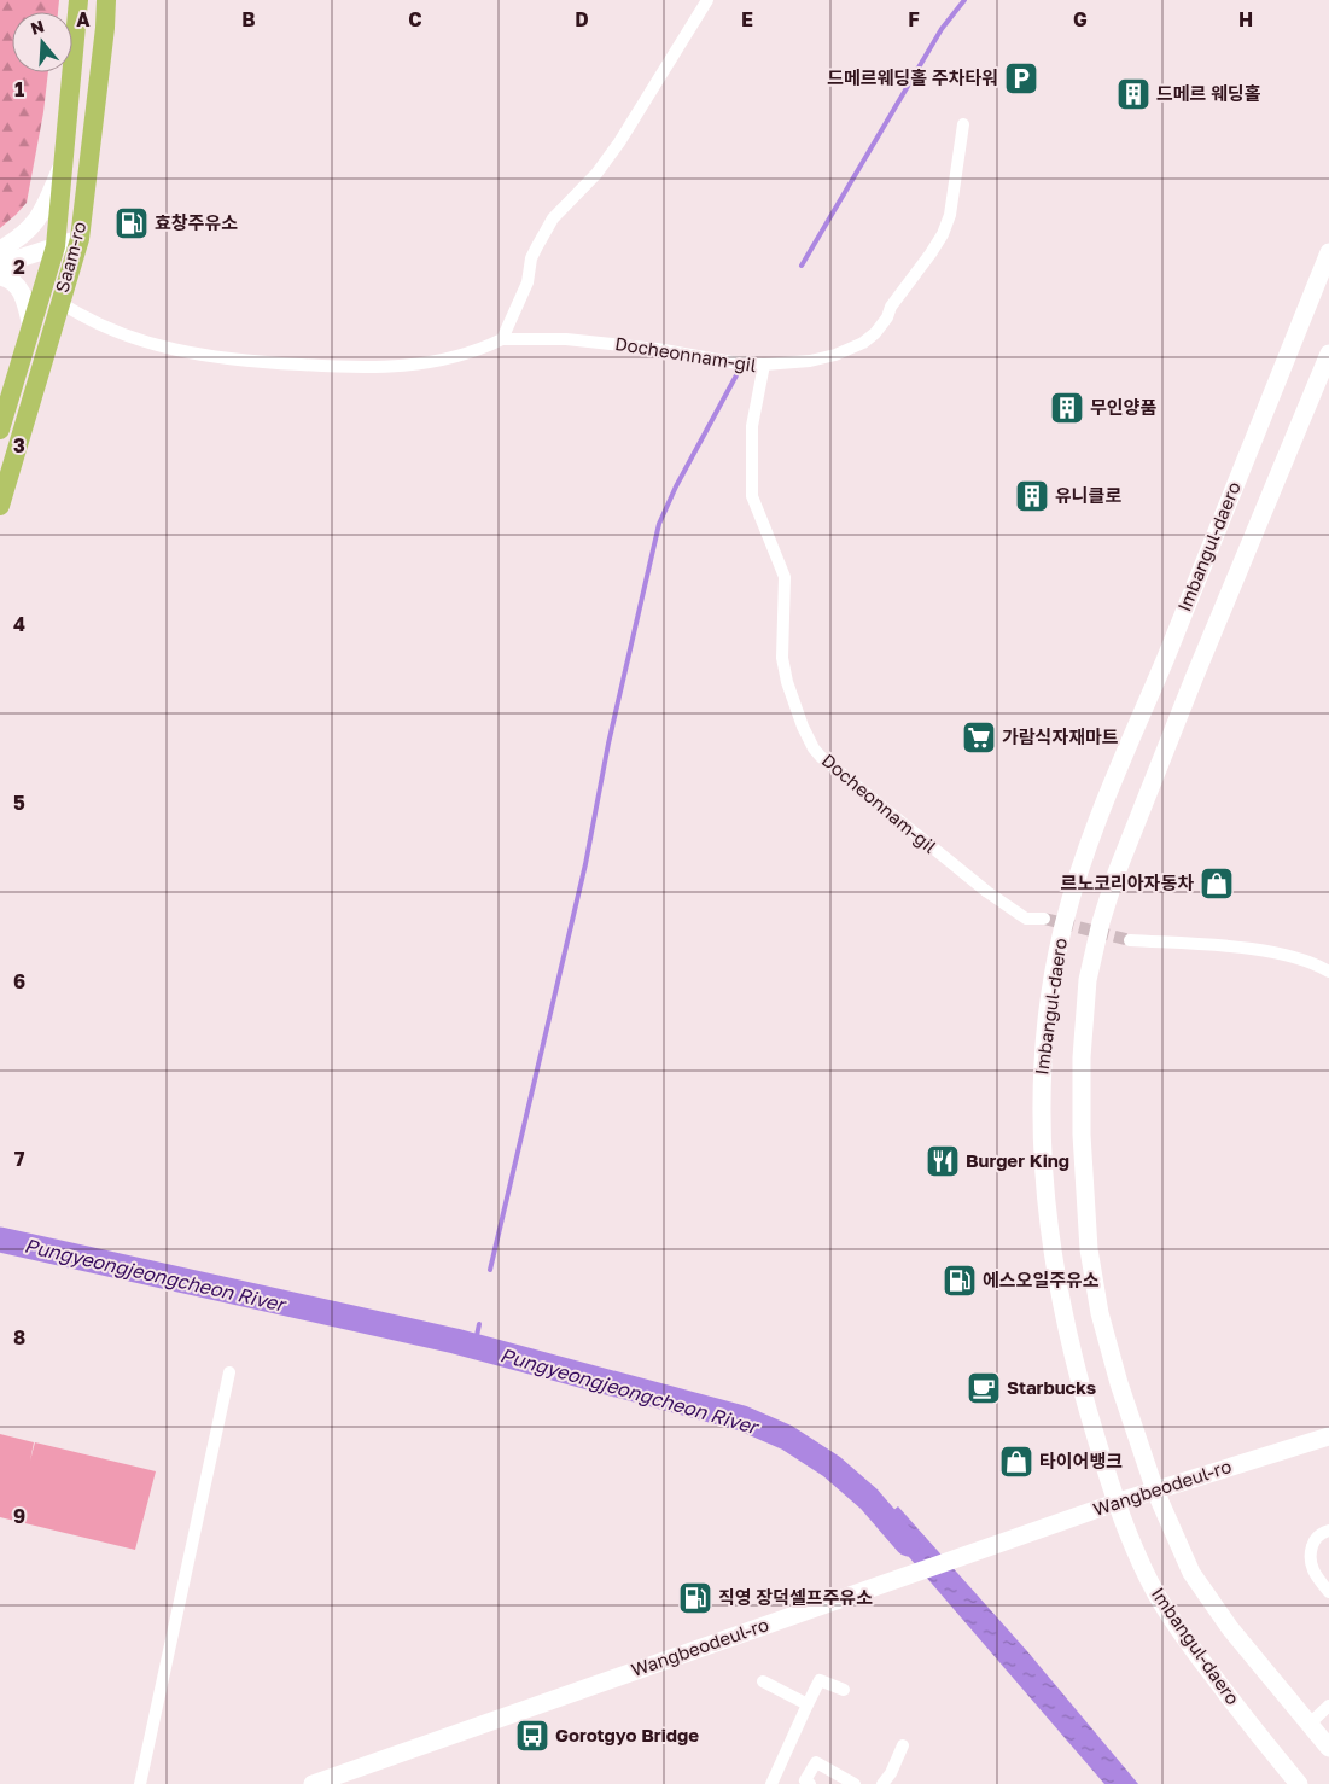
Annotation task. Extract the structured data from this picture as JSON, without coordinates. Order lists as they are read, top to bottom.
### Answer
{
  "streets": {
    "main road": ["Saam-ro", "Imbangul-daero", "Wangbeodeul-ro"],
    "street": ["Docheonnam-gil"]
  },
  "crossings": [
    ["Saam-ro", "Docheonnam-gil"],
    ["Imbangul-daero", "Wangbeodeul-ro"]
  ],
  "water": ["Pungyeongjeongcheon River"],
  "places": {
    "parking": ["드메르웨딩홀 주차타워"],
    "building": ["드메르 웨딩홀", "무인양품", "유니클로"],
    "fuel station": ["효창주유소", "에스오일주유소", "직영 장덕셀프주유소"],
    "supermarket": ["가람식자재마트"],
    "shop": ["르노코리아자동차", "타이어뱅크"],
    "restaurant": ["Burger King"],
    "cafe": ["Starbucks"],
    "bus stop": ["Gorotgyo Bridge"]
  },
  "north": "top",
  "grid": {
    "columns": [
      "A",
      "B",
      "C",
      "D",
      "E",
      "F",
      "G",
      "H"
    ],
    "rows": [
      "1",
      "2",
      "3",
      "4",
      "5",
      "6",
      "7",
      "8",
      "9"
    ]
  }
}
